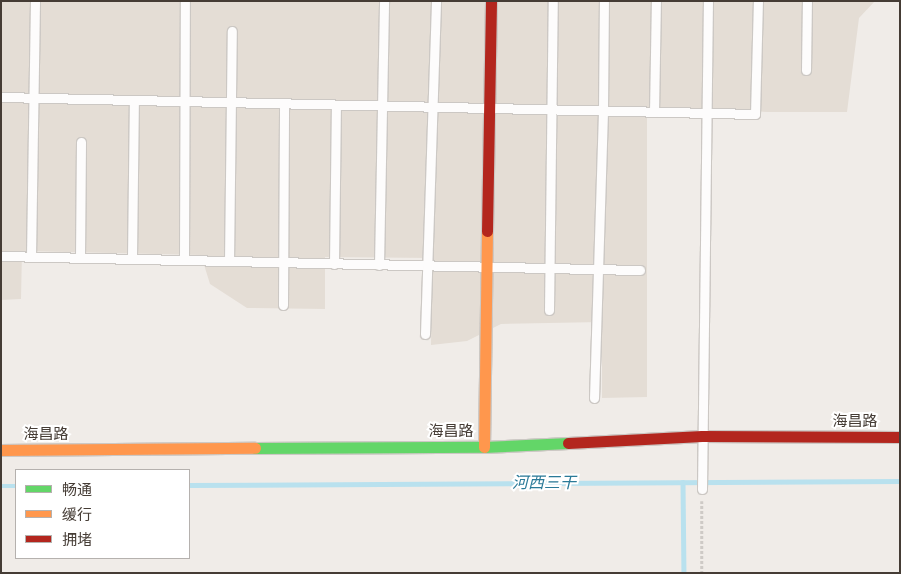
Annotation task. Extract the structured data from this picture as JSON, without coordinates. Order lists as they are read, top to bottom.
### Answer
{
  "streets": {
    "street": ["海昌路"]
  },
  "water": ["河西三干"],
  "legend": ["畅通", "缓行", "拥堵"]
}
